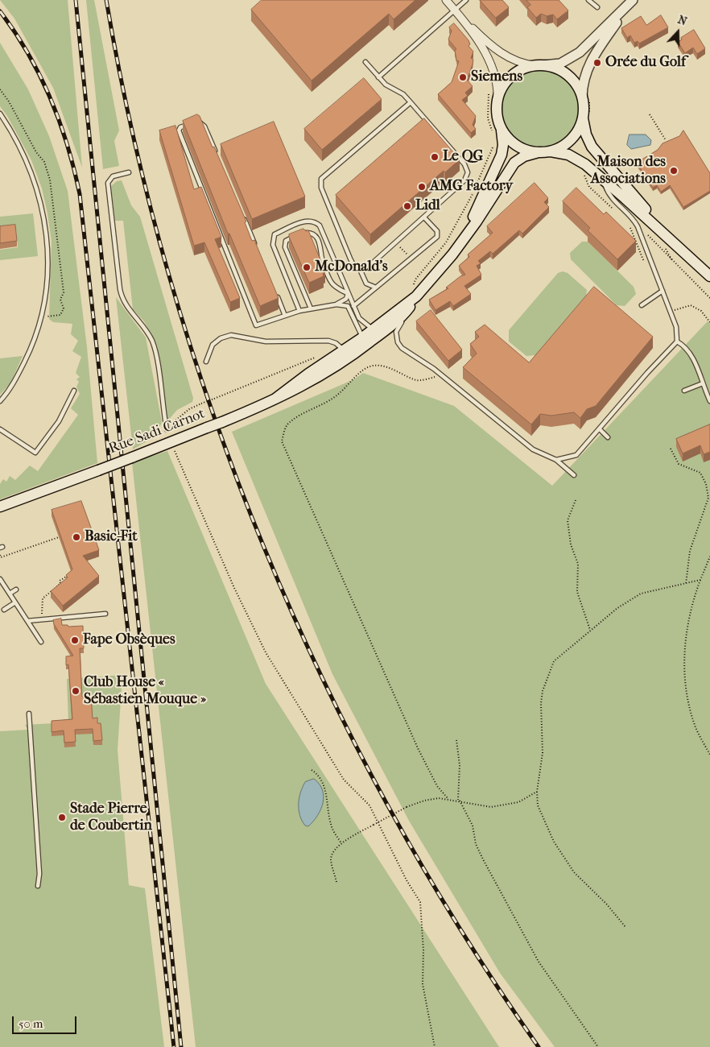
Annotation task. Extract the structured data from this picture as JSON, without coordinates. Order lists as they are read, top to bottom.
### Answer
{
  "streets": {
    "main road": ["Rue Sadi Carnot"]
  },
  "places": [
    "Orée du Golf",
    "Siemens",
    "Le QG",
    "Maison des Associations",
    "AMG Factory",
    "Lidl",
    "McDonald's",
    "Basic-Fit",
    "Fape Obsèques",
    "Club House « Sébastien Mouque »",
    "Stade Pierre de Coubertin"
  ],
  "scale_bar": "50 m",
  "north": "top"
}
